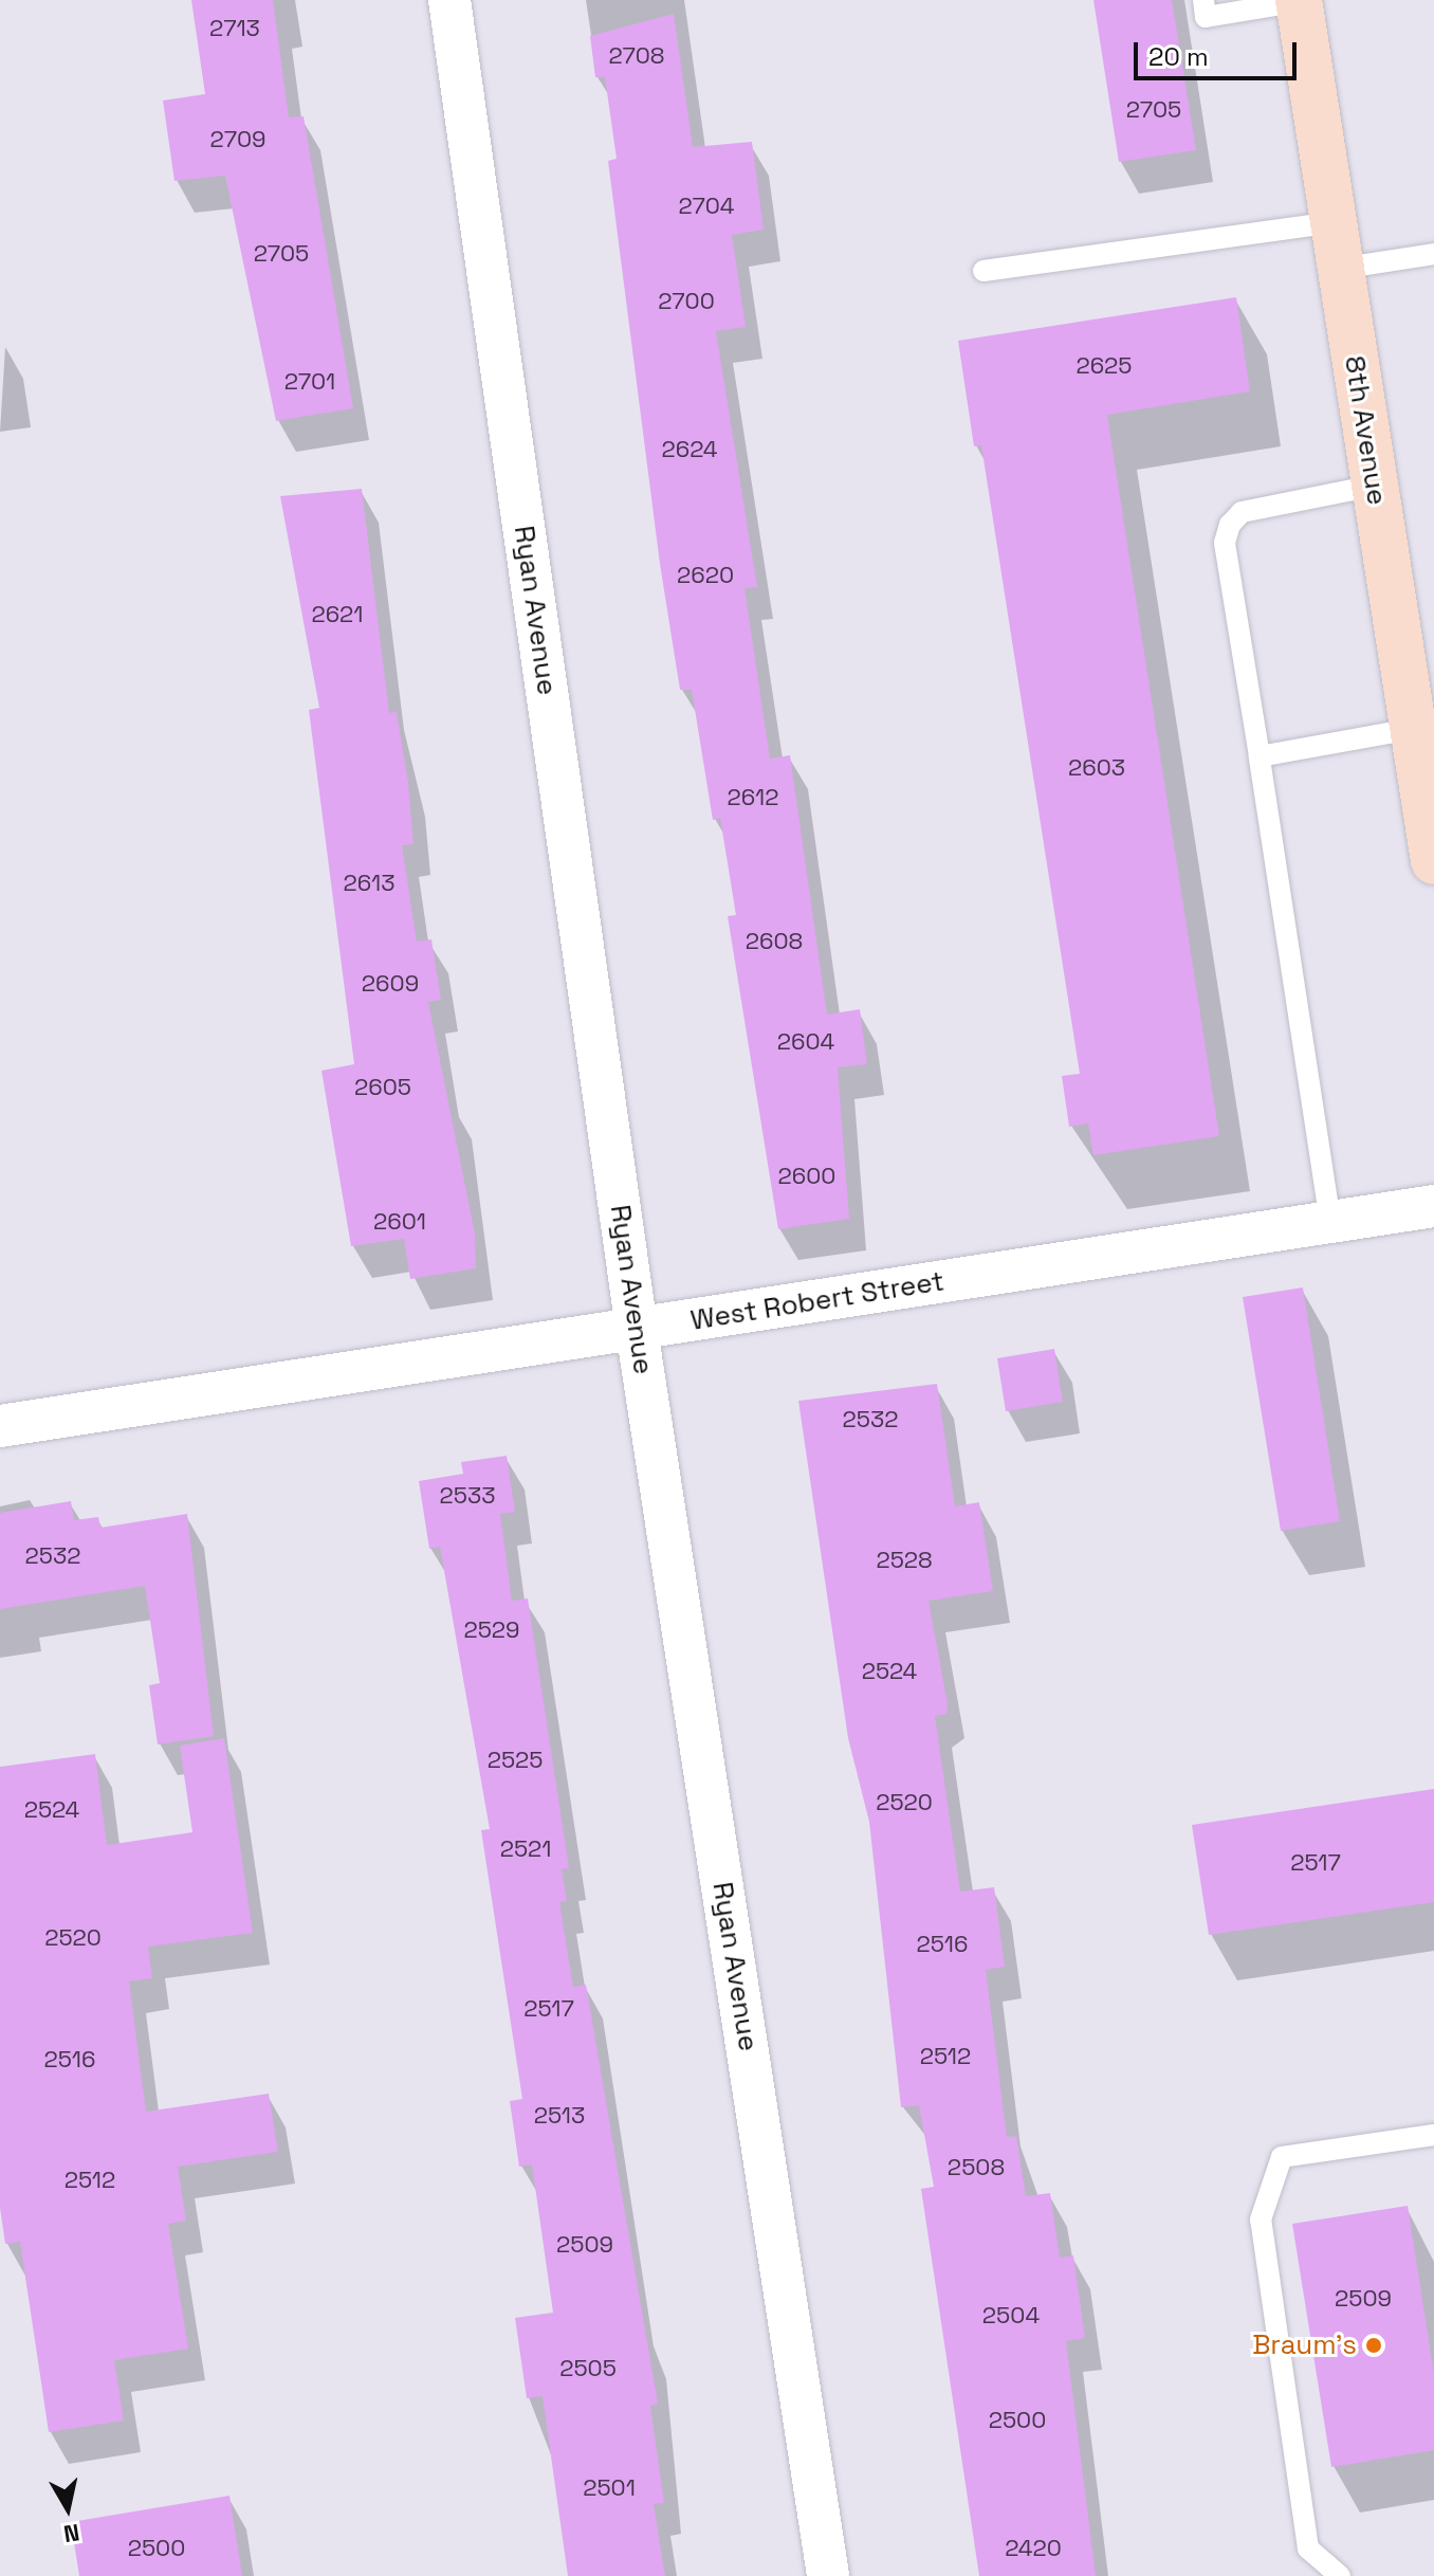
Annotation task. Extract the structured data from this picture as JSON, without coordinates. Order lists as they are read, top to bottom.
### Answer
{
  "streets": {
    "main road": ["8th Avenue"],
    "street": ["Ryan Avenue", "West Robert Street"]
  },
  "crossings": [
    ["Ryan Avenue", "West Robert Street"]
  ],
  "places": ["Braum’s"],
  "house_numbers": [
    "2713",
    "2708",
    "2705",
    "2709",
    "2704",
    "2705",
    "2700",
    "2625",
    "2701",
    "2624",
    "2620",
    "2621",
    "2603",
    "2612",
    "2613",
    "2608",
    "2609",
    "2604",
    "2605",
    "2600",
    "2601",
    "2532",
    "2533",
    "2532",
    "2528",
    "2529",
    "2524",
    "2525",
    "2520",
    "2524",
    "2521",
    "2517",
    "2520",
    "2516",
    "2517",
    "2512",
    "2516",
    "2513",
    "2508",
    "2512",
    "2509",
    "2509",
    "2504",
    "2505",
    "2500",
    "2501",
    "2500",
    "2420"
  ],
  "scale_bar": "20 m",
  "north": "bottom"
}
